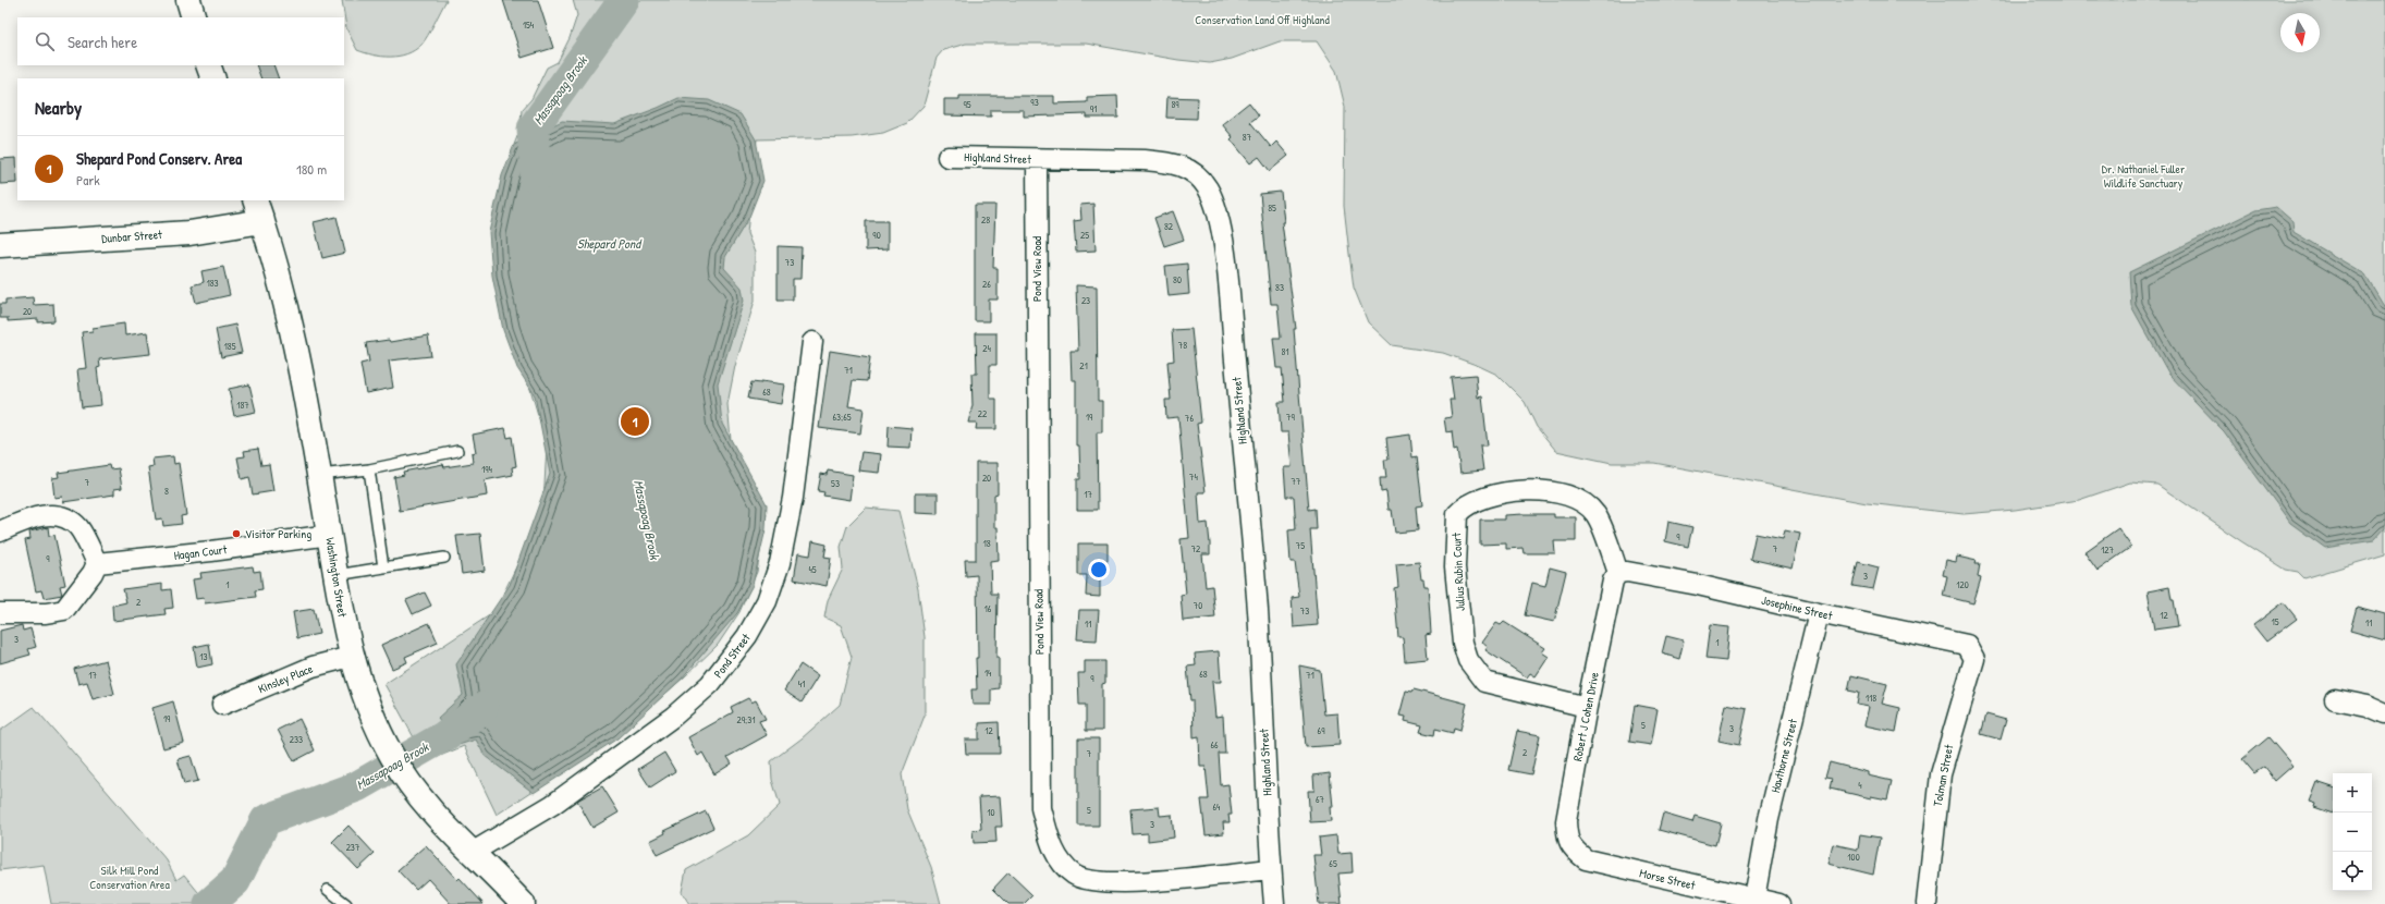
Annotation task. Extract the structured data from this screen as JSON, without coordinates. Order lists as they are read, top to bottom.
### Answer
{
  "streets": {
    "main road": ["Dunbar Street", "Washington Street"],
    "street": [
      "Highland Street",
      "Pond View Road",
      "Hagan Court",
      "Julius Rubin Court",
      "Josephine Street",
      "Pond Street",
      "Kinsley Place",
      "Robert J Cohen Drive",
      "Hawthorne Street",
      "Tolman Street",
      "Morse Street"
    ]
  },
  "crossings": [
    ["Highland Street", "Pond View Road"],
    ["Dunbar Street", "Washington Street"],
    ["Hagan Court", "Washington Street"],
    ["Julius Rubin Court", "Josephine Street"],
    ["Julius Rubin Court", "Robert J Cohen Drive"],
    ["Washington Street", "Pond Street"],
    ["Washington Street", "Kinsley Place"],
    ["Josephine Street", "Robert J Cohen Drive"],
    ["Josephine Street", "Hawthorne Street"],
    ["Josephine Street", "Tolman Street"],
    ["Robert J Cohen Drive", "Morse Street"],
    ["Hawthorne Street", "Morse Street"]
  ],
  "water": ["Massapoag Brook", "Shepard Pond"],
  "parks": ["Conservation Land Off Highland", "Dr. Nathaniel Fuller Wildlife Sanctuary", "Silk Mill Pond Conservation Area"],
  "places": ["Visitor Parking"],
  "house_numbers": [
    "154",
    "93",
    "95",
    "89",
    "91",
    "87",
    "85",
    "28",
    "82",
    "90",
    "25",
    "73",
    "80",
    "183",
    "26",
    "83",
    "23",
    "20",
    "78",
    "185",
    "24",
    "81",
    "21",
    "71",
    "68",
    "187",
    "22",
    "63;65",
    "19",
    "79",
    "76",
    "194",
    "74",
    "20",
    "77",
    "7",
    "53",
    "8",
    "17",
    "9",
    "18",
    "75",
    "72",
    "7",
    "127",
    "9",
    "45",
    "3",
    "1",
    "120",
    "2",
    "70",
    "16",
    "73",
    "12",
    "15",
    "11",
    "11",
    "3",
    "1",
    "13",
    "14",
    "68",
    "17",
    "71",
    "9",
    "41",
    "118",
    "19",
    "29;31",
    "5",
    "3",
    "12",
    "69",
    "233",
    "66",
    "2",
    "7",
    "4",
    "67",
    "64",
    "5",
    "10",
    "3",
    "237",
    "100",
    "65"
  ],
  "north": "bottom",
  "page": {
    "search": "Search here",
    "heading": "Nearby",
    "list": [
      {
        "mark": "1",
        "name": "Shepard Pond Conserv. Area",
        "note": "Park",
        "value": "180 m"
      }
    ],
    "pins": "1",
    "map_buttons": ["+", "−"]
  }
}
